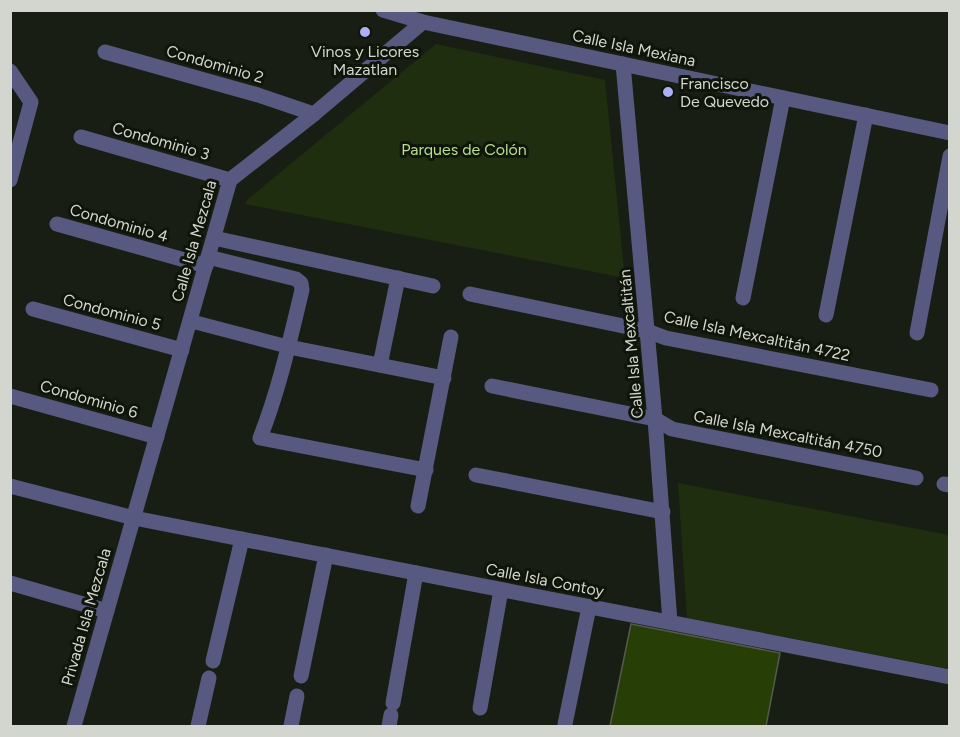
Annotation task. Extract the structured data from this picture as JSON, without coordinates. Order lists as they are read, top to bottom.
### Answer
{
  "streets": {
    "street": [
      "Calle Isla Mexiana",
      "Condominio 2",
      "Condominio 3",
      "Condominio 4",
      "Calle Isla Mezcala",
      "Condominio 5",
      "Calle Isla Mexcaltitán 4722",
      "Calle Isla Mexcaltitán",
      "Condominio 6",
      "Calle Isla Mexcaltitán 4750",
      "Calle Isla Contoy",
      "Privada Isla Mezcala"
    ]
  },
  "crossings": [
    ["Calle Isla Mexiana", "Calle Isla Mezcala"],
    ["Calle Isla Mexiana", "Calle Isla Mexcaltitán"],
    ["Condominio 2", "Calle Isla Mezcala"],
    ["Condominio 3", "Calle Isla Mezcala"],
    ["Condominio 4", "Calle Isla Mezcala"],
    ["Calle Isla Mezcala", "Condominio 5"],
    ["Calle Isla Mezcala", "Condominio 6"],
    ["Calle Isla Mezcala", "Calle Isla Contoy"],
    ["Calle Isla Mezcala", "Privada Isla Mezcala"],
    ["Calle Isla Mexcaltitán 4722", "Calle Isla Mexcaltitán"],
    ["Calle Isla Mexcaltitán", "Calle Isla Mexcaltitán 4750"],
    ["Calle Isla Mexcaltitán", "Calle Isla Contoy"],
    ["Calle Isla Contoy", "Privada Isla Mezcala"]
  ],
  "parks": ["Parques de Colón"],
  "places": ["Vinos y Licores Mazatlan", "Francisco De Quevedo"]
}
